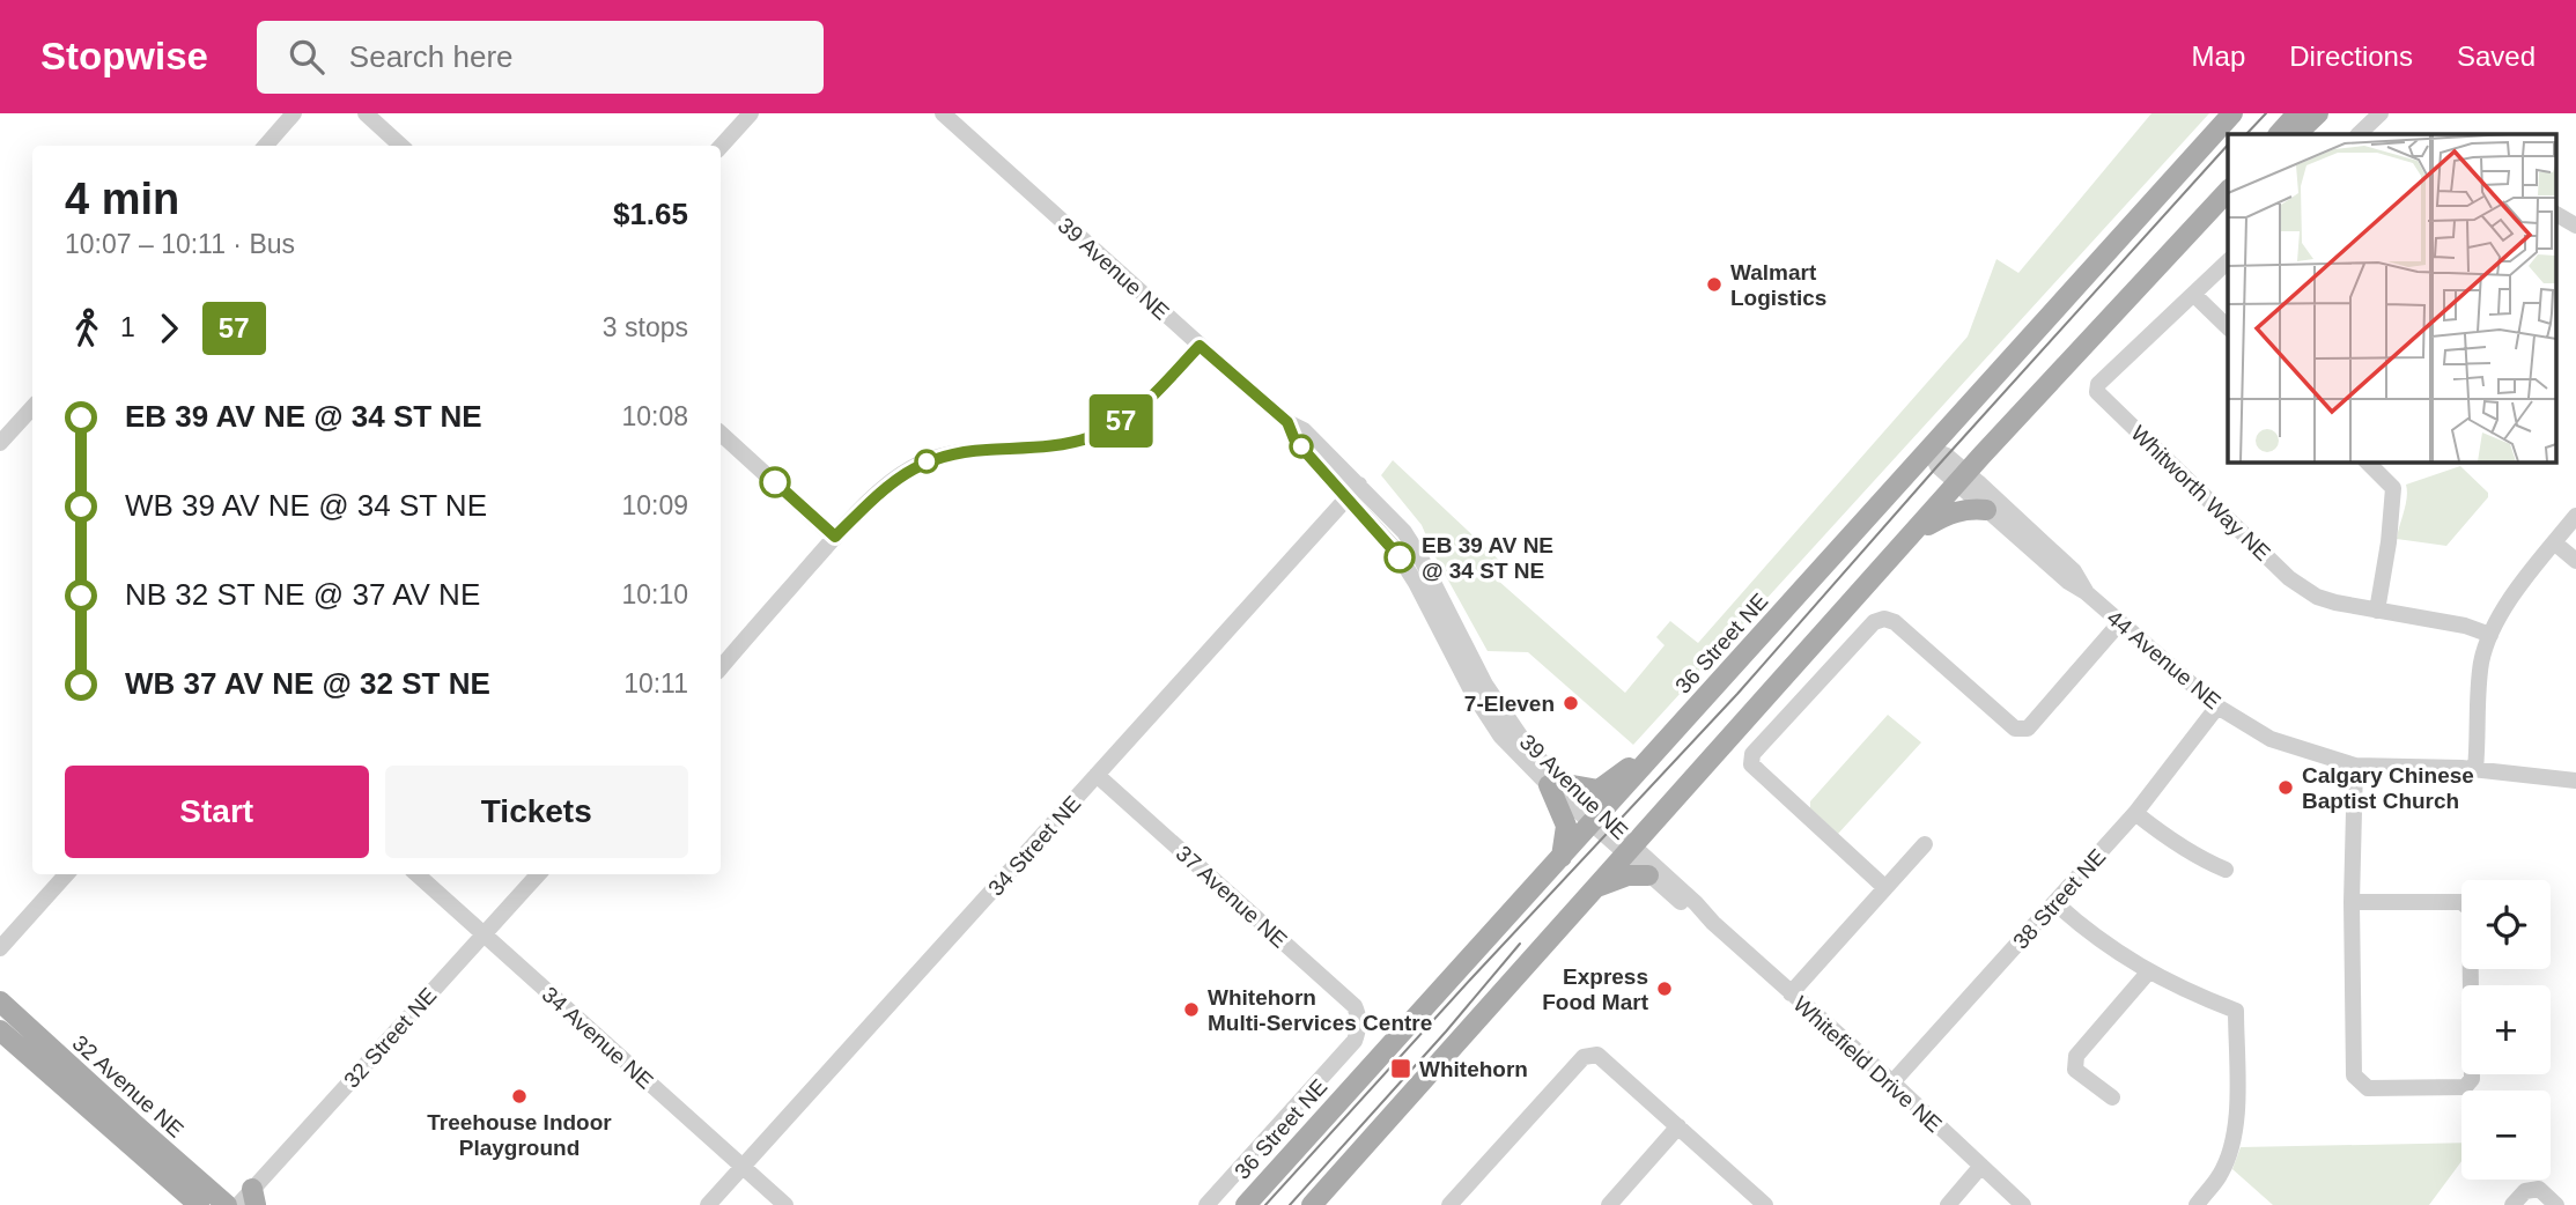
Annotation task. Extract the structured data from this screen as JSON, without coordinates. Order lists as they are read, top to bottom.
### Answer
{
  "streets": {
    "main road": ["36 Street NE", "32 Avenue NE"],
    "street": [
      "39 Avenue NE",
      "Whitworth Way NE",
      "44 Avenue NE",
      "34 Street NE",
      "37 Avenue NE",
      "38 Street NE",
      "32 Street NE",
      "34 Avenue NE",
      "Whitefield Drive NE"
    ]
  },
  "crossings": [
    ["39 Avenue NE", "36 Street NE"],
    ["39 Avenue NE", "34 Street NE"],
    ["39 Avenue NE", "Whitefield Drive NE"],
    ["36 Street NE", "44 Avenue NE"],
    ["44 Avenue NE", "38 Street NE"],
    ["34 Street NE", "37 Avenue NE"],
    ["34 Street NE", "34 Avenue NE"],
    ["38 Street NE", "Whitefield Drive NE"],
    ["32 Street NE", "34 Avenue NE"]
  ],
  "places": {
    "other": [
      "Walmart Logistics",
      "EB 39 AV NE @ 34 ST NE",
      "7-Eleven",
      "Calgary Chinese Baptist Church",
      "Express Food Mart",
      "Whitehorn Multi-Services Centre",
      "Treehouse Indoor Playground"
    ],
    "transit": ["Whitehorn"]
  },
  "lines": ["bus line 57"],
  "page": {
    "header": "Stopwise",
    "search": "Search here",
    "nav": ["Map", "Directions", "Saved"],
    "on_map": "57",
    "heading": ["4 min", "10:07 – 10:11 · Bus", "$1.65"],
    "legs": ["1", "57", "3 stops"],
    "list": [
      {
        "name": "EB 39 AV NE @ 34 ST NE",
        "value": "10:08"
      },
      {
        "name": "WB 39 AV NE @ 34 ST NE",
        "value": "10:09"
      },
      {
        "name": "NB 32 ST NE @ 37 AV NE",
        "value": "10:10"
      },
      {
        "name": "WB 37 AV NE @ 32 ST NE",
        "value": "10:11"
      }
    ],
    "buttons": ["Start", "Tickets"],
    "map_buttons": ["+", "−"]
  }
}
